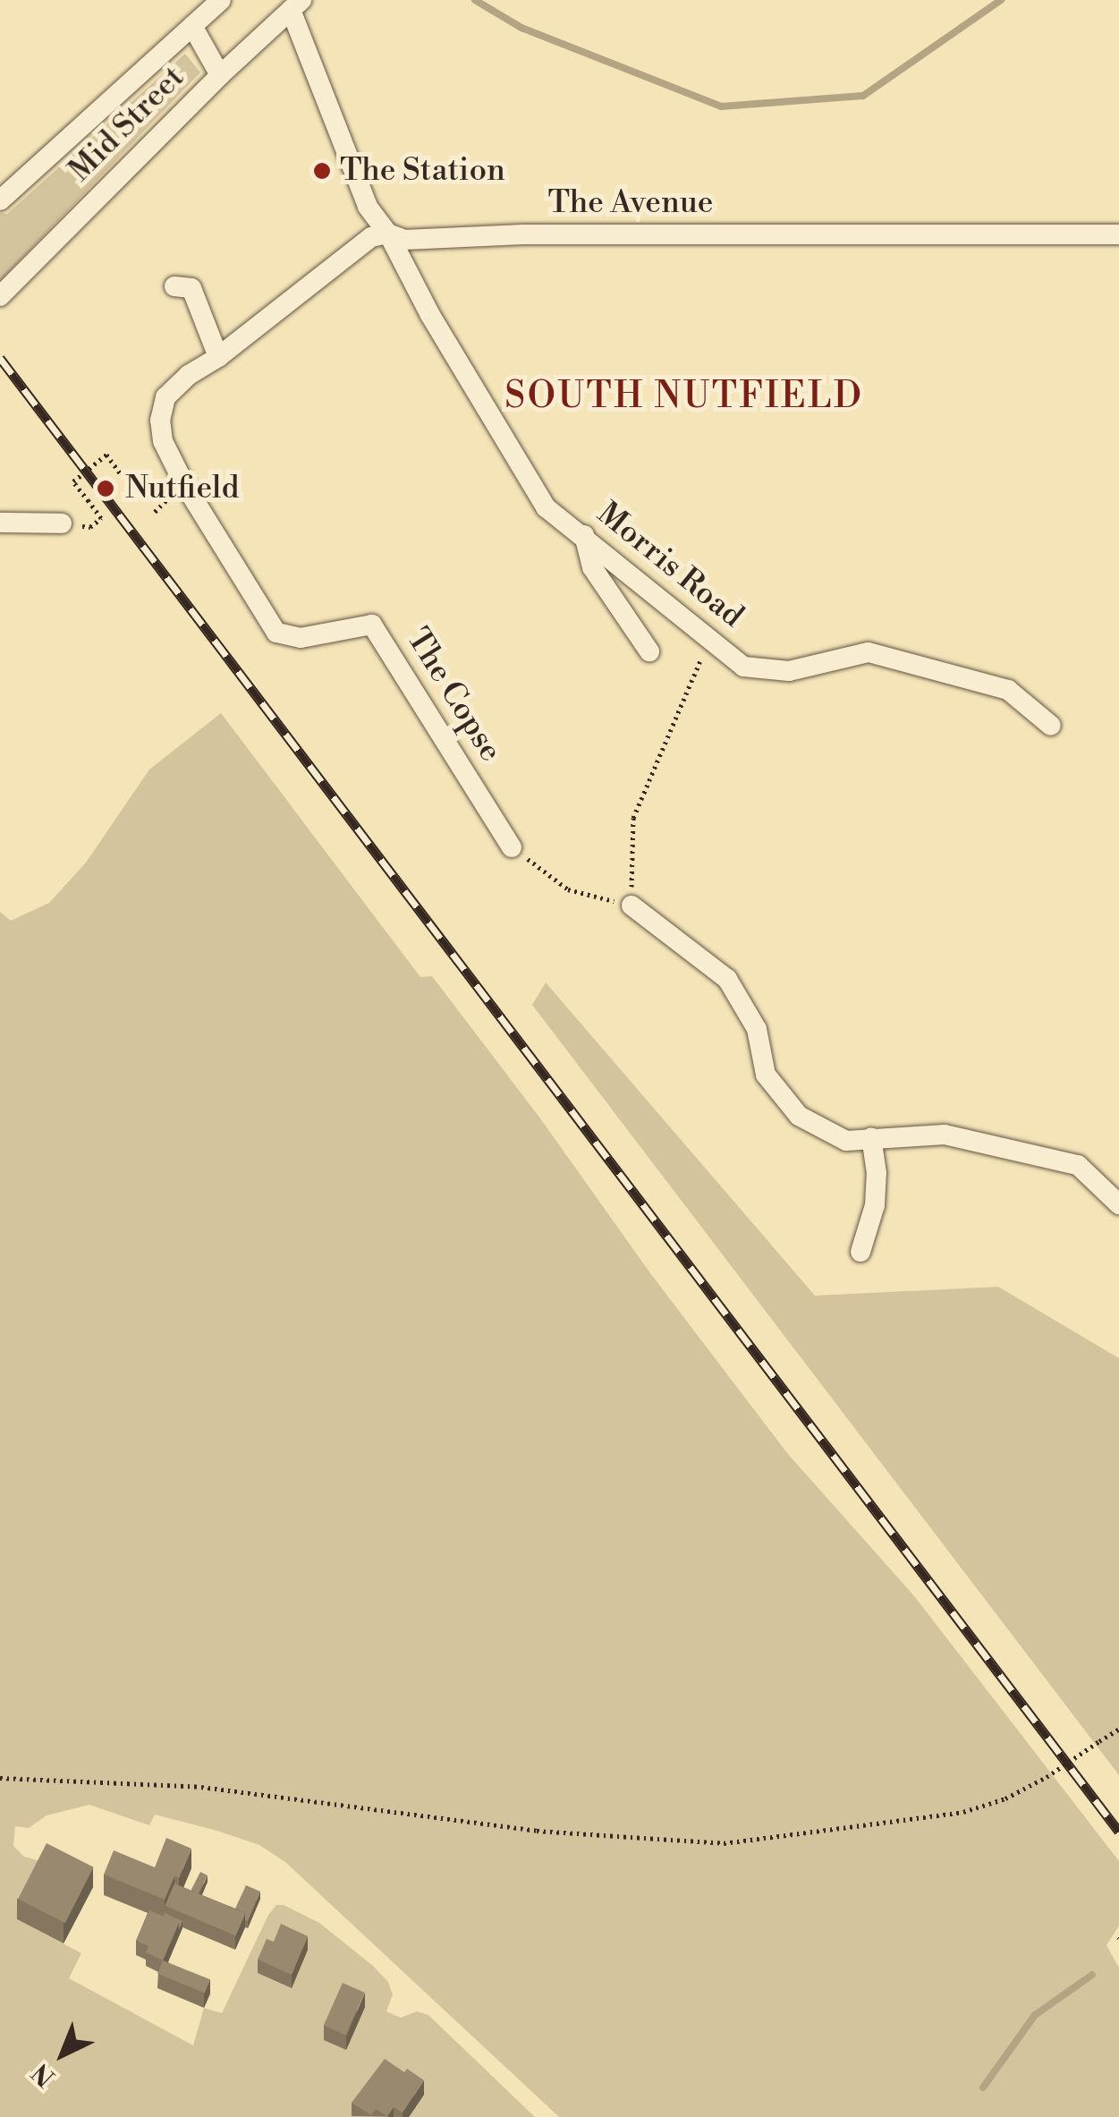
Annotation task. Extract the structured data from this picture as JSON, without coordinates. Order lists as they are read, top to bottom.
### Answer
{
  "streets": {
    "street": [
      "Mid Street",
      "The Avenue",
      "Morris Road",
      "The Copse"
    ]
  },
  "crossings": [
    ["The Avenue", "Morris Road"]
  ],
  "districts": ["SOUTH NUTFIELD"],
  "places": ["The Station", "Nutfield"],
  "north": "bottom left"
}
